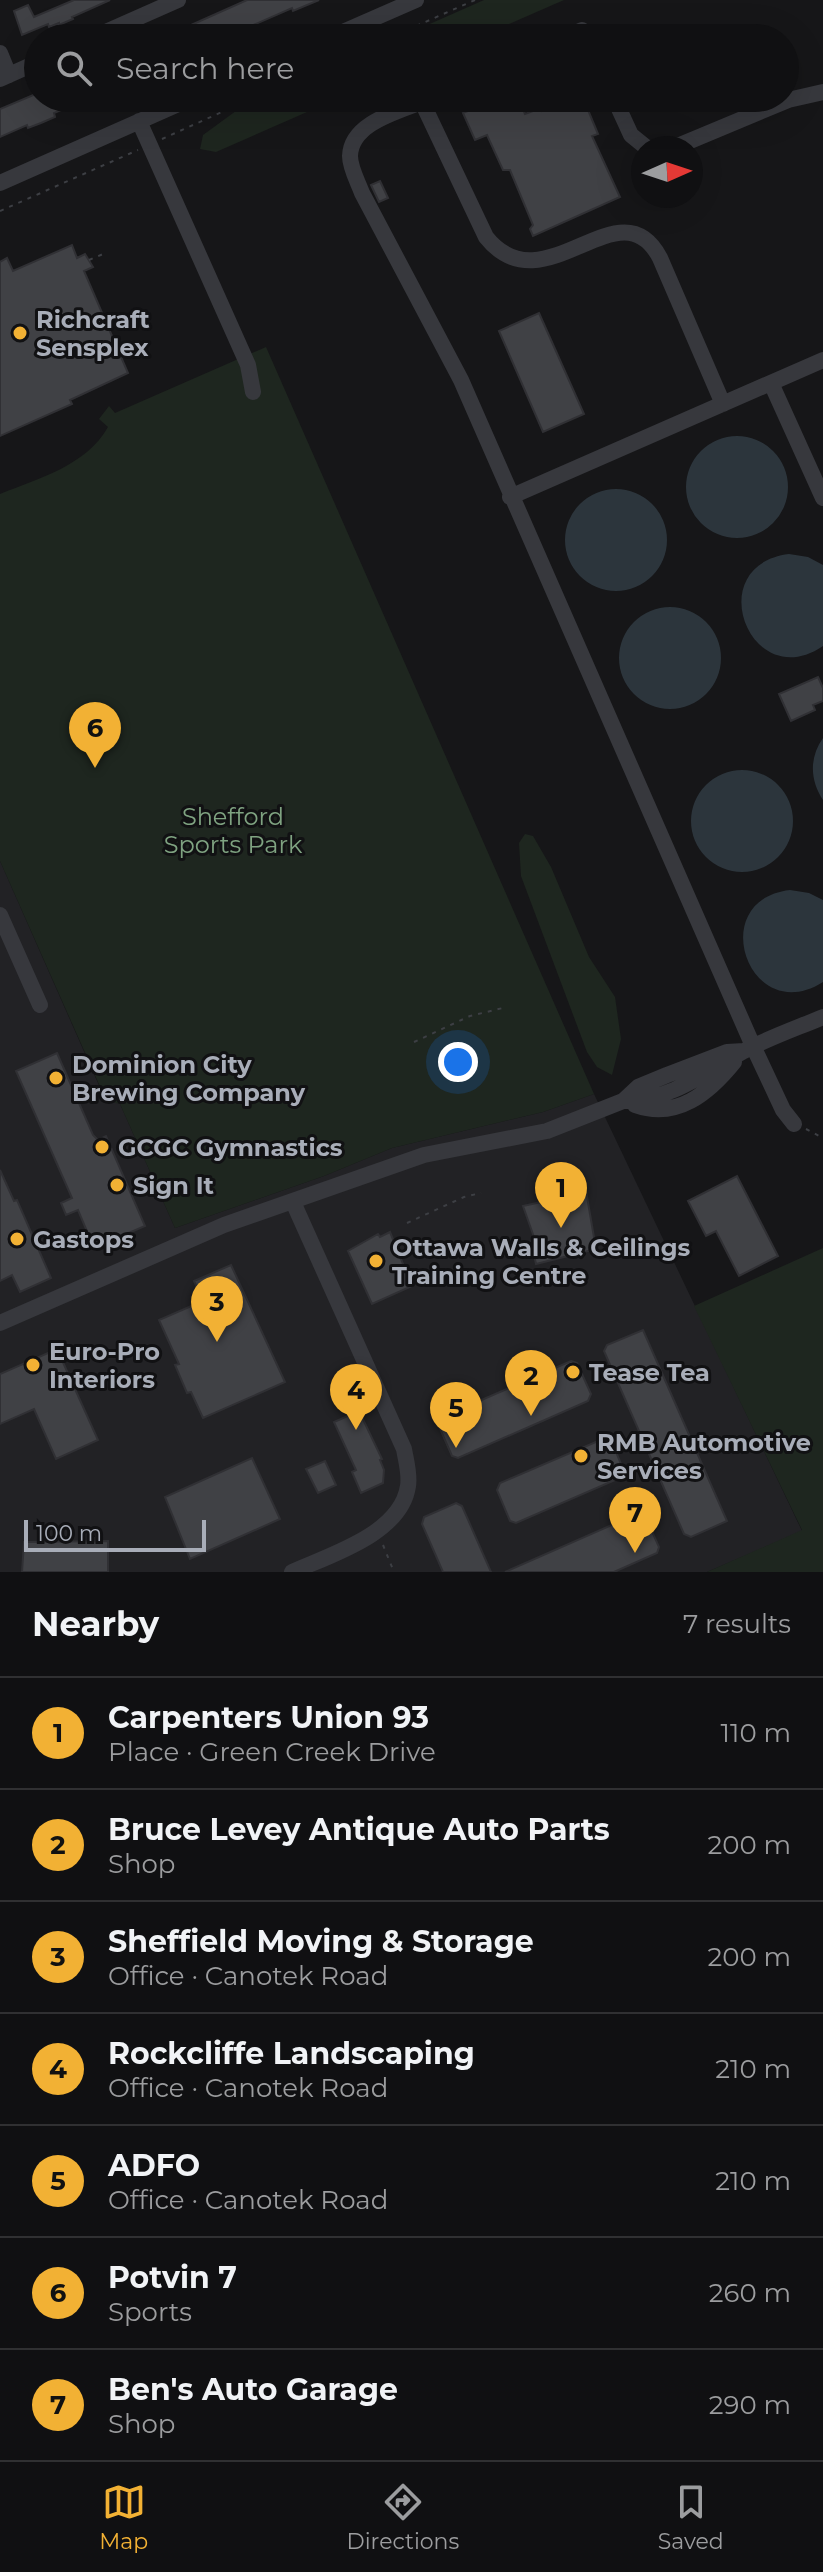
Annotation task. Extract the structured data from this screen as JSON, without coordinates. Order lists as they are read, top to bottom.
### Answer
{
  "parks": ["Shefford Sports Park"],
  "places": [
    "Richcraft Sensplex",
    "Dominion City Brewing Company",
    "GCGC Gymnastics",
    "Sign It",
    "Gastops",
    "Ottawa Walls & Ceilings Training Centre",
    "Euro-Pro Interiors",
    "Tease Tea",
    "RMB Automotive Services"
  ],
  "scale_bar": "100 m",
  "north": "right",
  "page": {
    "search": "Search here",
    "pins": [
      "6",
      "1",
      "3",
      "2",
      "4",
      "5",
      "7"
    ],
    "scale": "100 m",
    "heading": ["Nearby", "7 results"],
    "list": [
      {
        "mark": "1",
        "name": "Carpenters Union 93",
        "note": "Place · Green Creek Drive",
        "value": "110 m"
      },
      {
        "mark": "2",
        "name": "Bruce Levey Antique Auto Parts",
        "note": "Shop",
        "value": "200 m"
      },
      {
        "mark": "3",
        "name": "Sheffield Moving & Storage",
        "note": "Office · Canotek Road",
        "value": "200 m"
      },
      {
        "mark": "4",
        "name": "Rockcliffe Landscaping",
        "note": "Office · Canotek Road",
        "value": "210 m"
      },
      {
        "mark": "5",
        "name": "ADFO",
        "note": "Office · Canotek Road",
        "value": "210 m"
      },
      {
        "mark": "6",
        "name": "Potvin 7",
        "note": "Sports",
        "value": "260 m"
      },
      {
        "mark": "7",
        "name": "Ben's Auto Garage",
        "note": "Shop",
        "value": "290 m"
      }
    ],
    "nav": ["Map", "Directions", "Saved"]
  }
}
